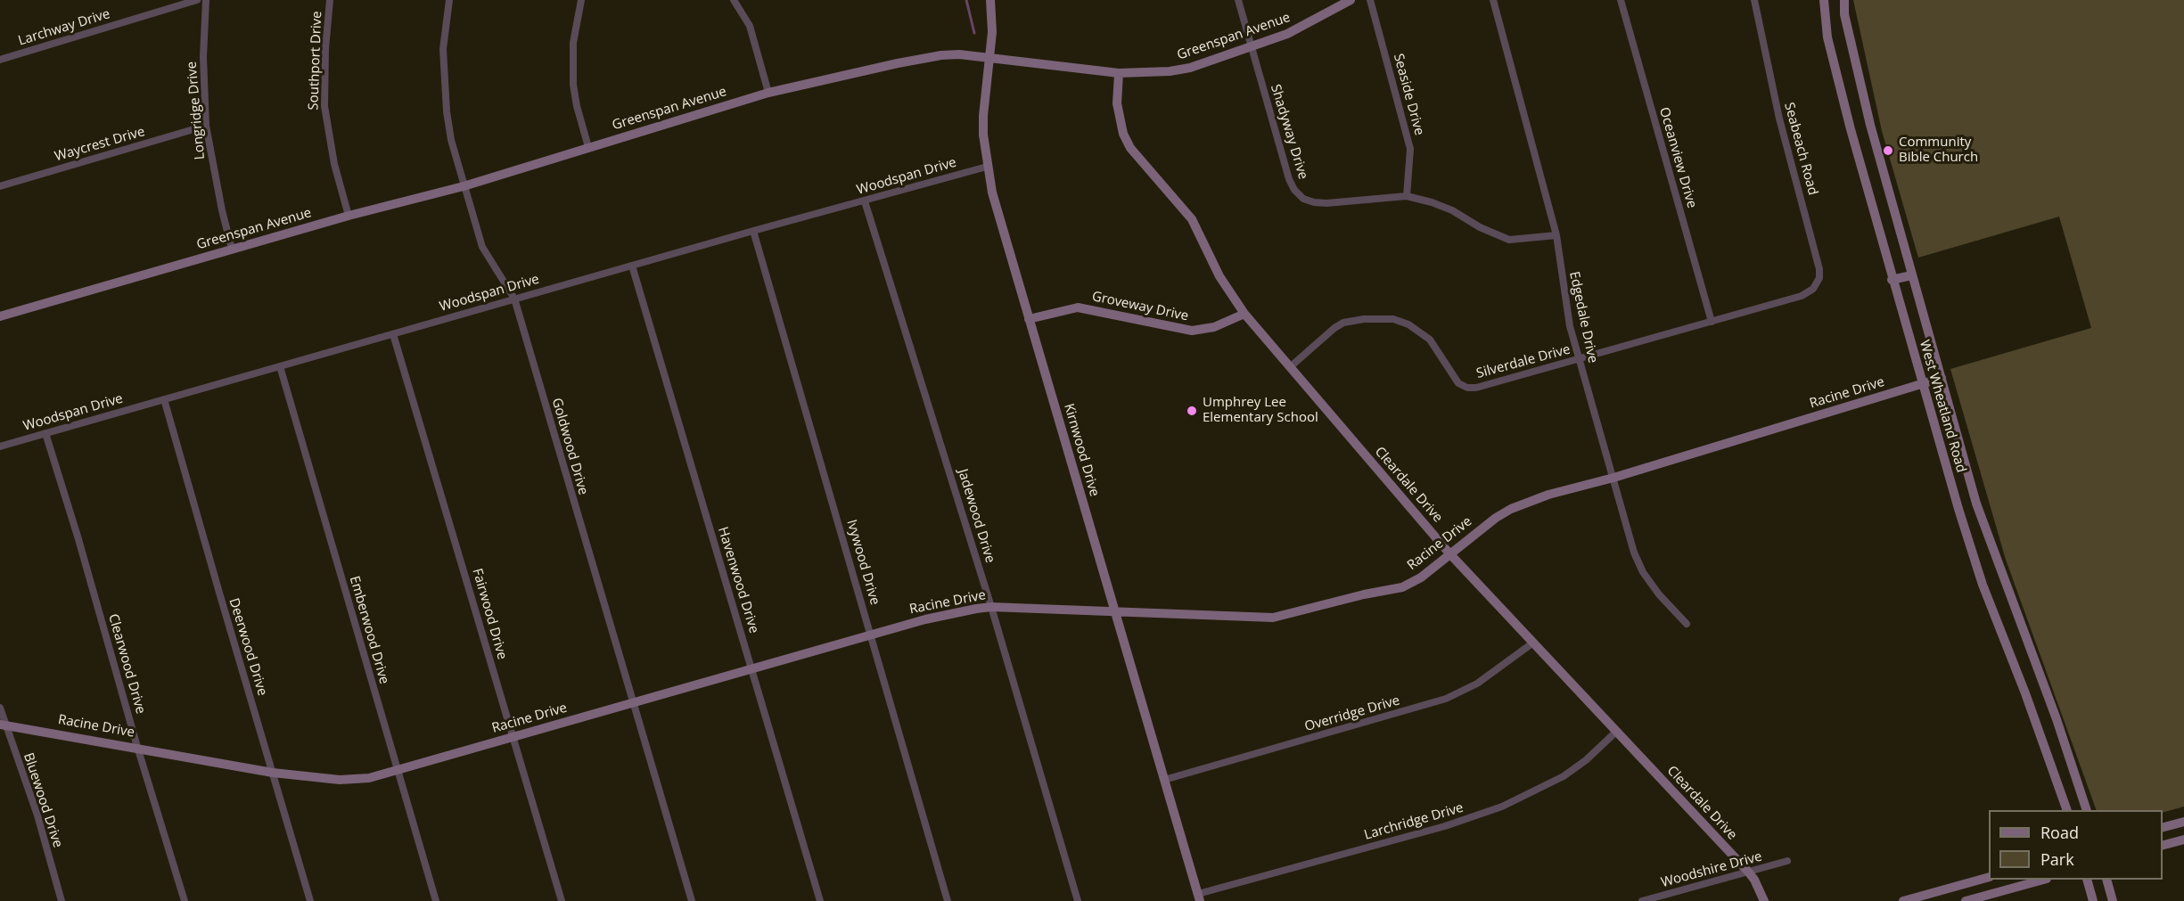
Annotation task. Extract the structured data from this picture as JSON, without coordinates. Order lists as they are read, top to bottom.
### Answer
{
  "streets": {
    "street": [
      "Larchway Drive",
      "Greenspan Avenue",
      "Southport Drive",
      "Seaside Drive",
      "Longridge Drive",
      "Shadyway Drive",
      "Waycrest Drive",
      "Seabeach Road",
      "Oceanview Drive",
      "Woodspan Drive",
      "Groveway Drive",
      "Edgedale Drive",
      "Silverdale Drive",
      "Racine Drive",
      "West Wheatland Road",
      "Goldwood Drive",
      "Kirnwood Drive",
      "Cleardale Drive",
      "Jadewood Drive",
      "Ivywood Drive",
      "Havenwood Drive",
      "Fairwood Drive",
      "Emberwood Drive",
      "Deerwood Drive",
      "Clearwood Drive",
      "Overridge Drive",
      "Bluewood Drive",
      "Larchridge Drive",
      "Woodshire Drive"
    ]
  },
  "crossings": [
    ["Greenspan Avenue", "Southport Drive"],
    ["Greenspan Avenue", "Longridge Drive"],
    ["Greenspan Avenue", "Shadyway Drive"],
    ["Greenspan Avenue", "Goldwood Drive"],
    ["Greenspan Avenue", "Kirnwood Drive"],
    ["Greenspan Avenue", "Cleardale Drive"],
    ["Seaside Drive", "Shadyway Drive"],
    ["Longridge Drive", "Waycrest Drive"],
    ["Shadyway Drive", "Edgedale Drive"],
    ["Seabeach Road", "Silverdale Drive"],
    ["Oceanview Drive", "Silverdale Drive"],
    ["Woodspan Drive", "Goldwood Drive"],
    ["Woodspan Drive", "Kirnwood Drive"],
    ["Woodspan Drive", "Jadewood Drive"],
    ["Woodspan Drive", "Ivywood Drive"],
    ["Woodspan Drive", "Havenwood Drive"],
    ["Woodspan Drive", "Fairwood Drive"],
    ["Woodspan Drive", "Emberwood Drive"],
    ["Woodspan Drive", "Deerwood Drive"],
    ["Woodspan Drive", "Clearwood Drive"],
    ["Groveway Drive", "Kirnwood Drive"],
    ["Groveway Drive", "Cleardale Drive"],
    ["Edgedale Drive", "Silverdale Drive"],
    ["Edgedale Drive", "Racine Drive"],
    ["Silverdale Drive", "Cleardale Drive"],
    ["Racine Drive", "West Wheatland Road"],
    ["Racine Drive", "Goldwood Drive"],
    ["Racine Drive", "Kirnwood Drive"],
    ["Racine Drive", "Cleardale Drive"],
    ["Racine Drive", "Jadewood Drive"],
    ["Racine Drive", "Ivywood Drive"],
    ["Racine Drive", "Havenwood Drive"],
    ["Racine Drive", "Fairwood Drive"],
    ["Racine Drive", "Emberwood Drive"],
    ["Racine Drive", "Deerwood Drive"],
    ["Racine Drive", "Clearwood Drive"],
    ["Racine Drive", "Bluewood Drive"],
    ["Kirnwood Drive", "Overridge Drive"],
    ["Kirnwood Drive", "Larchridge Drive"],
    ["Cleardale Drive", "Overridge Drive"],
    ["Cleardale Drive", "Larchridge Drive"],
    ["Cleardale Drive", "Woodshire Drive"]
  ],
  "places": ["Community Bible Church", "Umphrey Lee Elementary School"],
  "legend": ["Road", "Park"]
}
